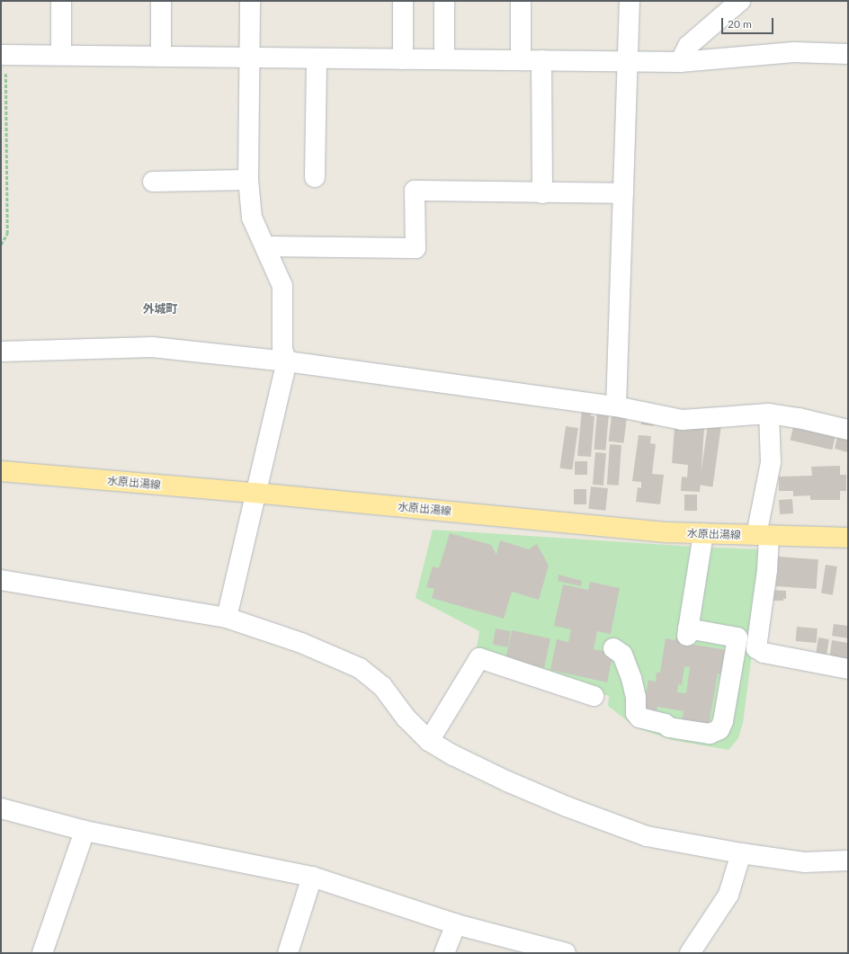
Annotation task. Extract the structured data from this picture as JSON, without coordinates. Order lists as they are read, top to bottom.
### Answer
{
  "streets": {
    "main road": ["水原出湯線"]
  },
  "districts": ["外城町"],
  "scale_bar": "20 m"
}
